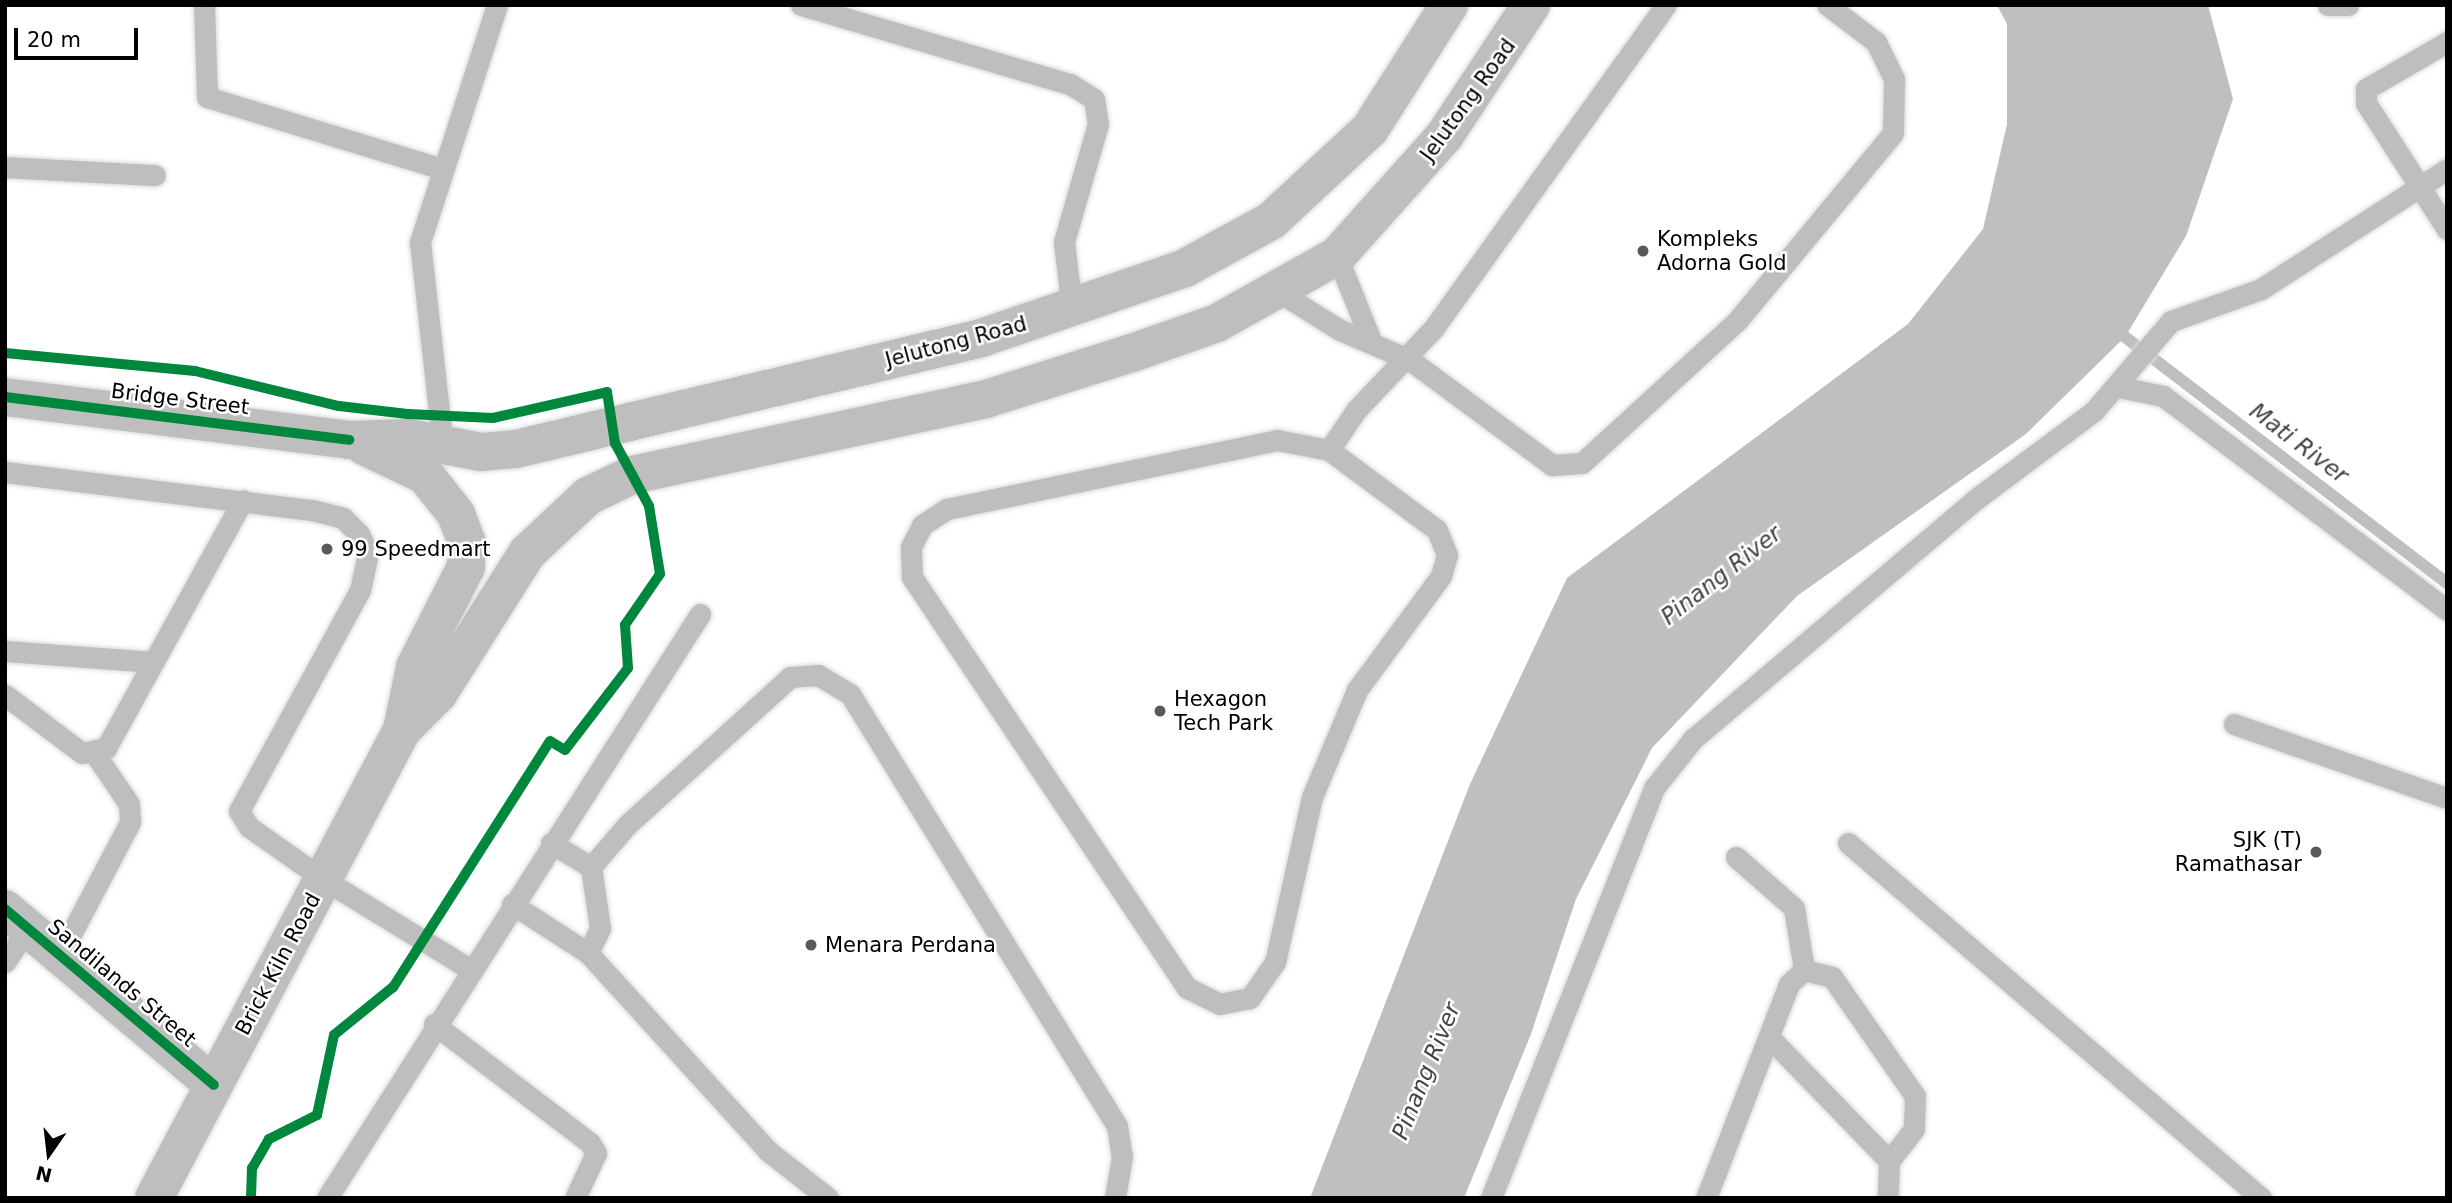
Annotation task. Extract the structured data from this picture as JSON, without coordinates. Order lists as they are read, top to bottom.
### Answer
{
  "streets": {
    "main road": [
      "Jelutong Road",
      "Bridge Street",
      "Brick Kiln Road",
      "Sandilands Street"
    ]
  },
  "crossings": [
    ["Jelutong Road", "Bridge Street"],
    ["Jelutong Road", "Brick Kiln Road"],
    ["Bridge Street", "Brick Kiln Road"],
    ["Brick Kiln Road", "Sandilands Street"]
  ],
  "water": ["Mati River", "Pinang River"],
  "places": [
    "Kompleks Adorna Gold",
    "99 Speedmart",
    "Hexagon Tech Park",
    "SJK (T) Ramathasar",
    "Menara Perdana"
  ],
  "scale_bar": "20 m",
  "north": "bottom"
}
